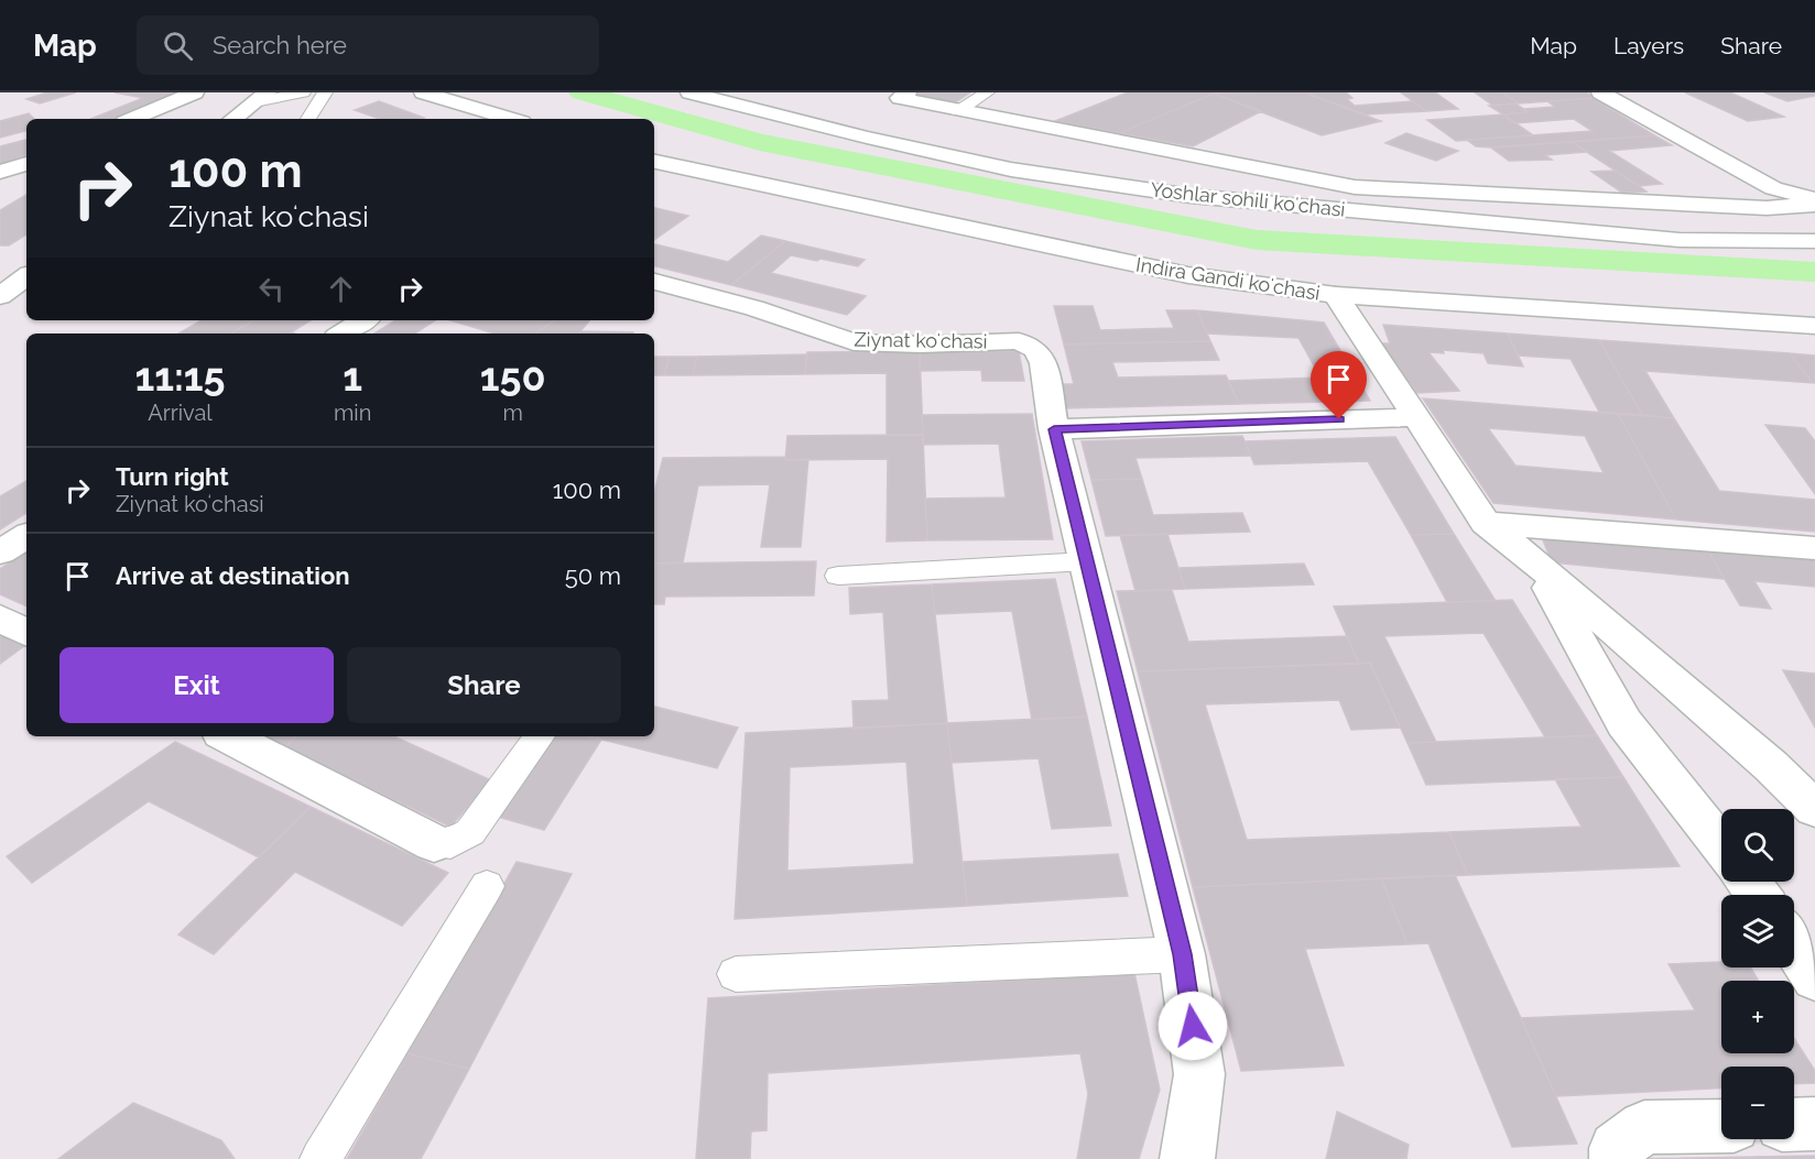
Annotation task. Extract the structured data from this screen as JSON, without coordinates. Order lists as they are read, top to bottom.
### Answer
{
  "streets": {
    "street": ["Yoshlar sohili koʻchasi", "Indira Gandi koʻchasi", "Ziynat koʻchasi"]
  },
  "page": {
    "header": "Map",
    "search": "Search here",
    "nav": ["Map", "Layers", "Share"],
    "turn": ["100 m", "Ziynat koʻchasi"],
    "eta": [
      "11:15",
      "Arrival",
      "1",
      "min",
      "150",
      "m"
    ],
    "list": [
      {
        "name": "Turn right",
        "note": "Ziynat koʻchasi",
        "value": "100 m"
      },
      {
        "name": "Arrive at destination",
        "value": "50 m"
      }
    ],
    "buttons": ["Exit", "Share"],
    "map_buttons": ["+", "−"]
  }
}
